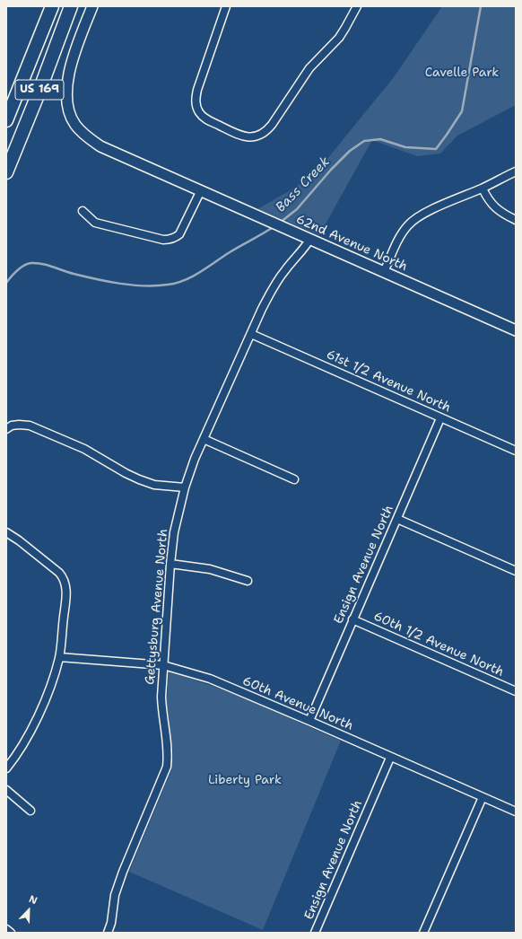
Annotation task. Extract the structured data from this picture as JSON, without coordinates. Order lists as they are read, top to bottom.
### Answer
{
  "streets": {
    "highway": ["US 169"],
    "street": [
      "62nd Avenue North",
      "61st 1/2 Avenue North",
      "Ensign Avenue North",
      "Gettysburg Avenue North",
      "60th 1/2 Avenue North",
      "60th Avenue North"
    ]
  },
  "crossings": [
    ["62nd Avenue North", "Gettysburg Avenue North"],
    ["61st 1/2 Avenue North", "Ensign Avenue North"],
    ["61st 1/2 Avenue North", "Gettysburg Avenue North"],
    ["Ensign Avenue North", "60th 1/2 Avenue North"],
    ["Ensign Avenue North", "60th Avenue North"],
    ["Gettysburg Avenue North", "60th Avenue North"]
  ],
  "water": ["Bass Creek"],
  "parks": ["Cavelle Park", "Liberty Park"],
  "north": "top right"
}
